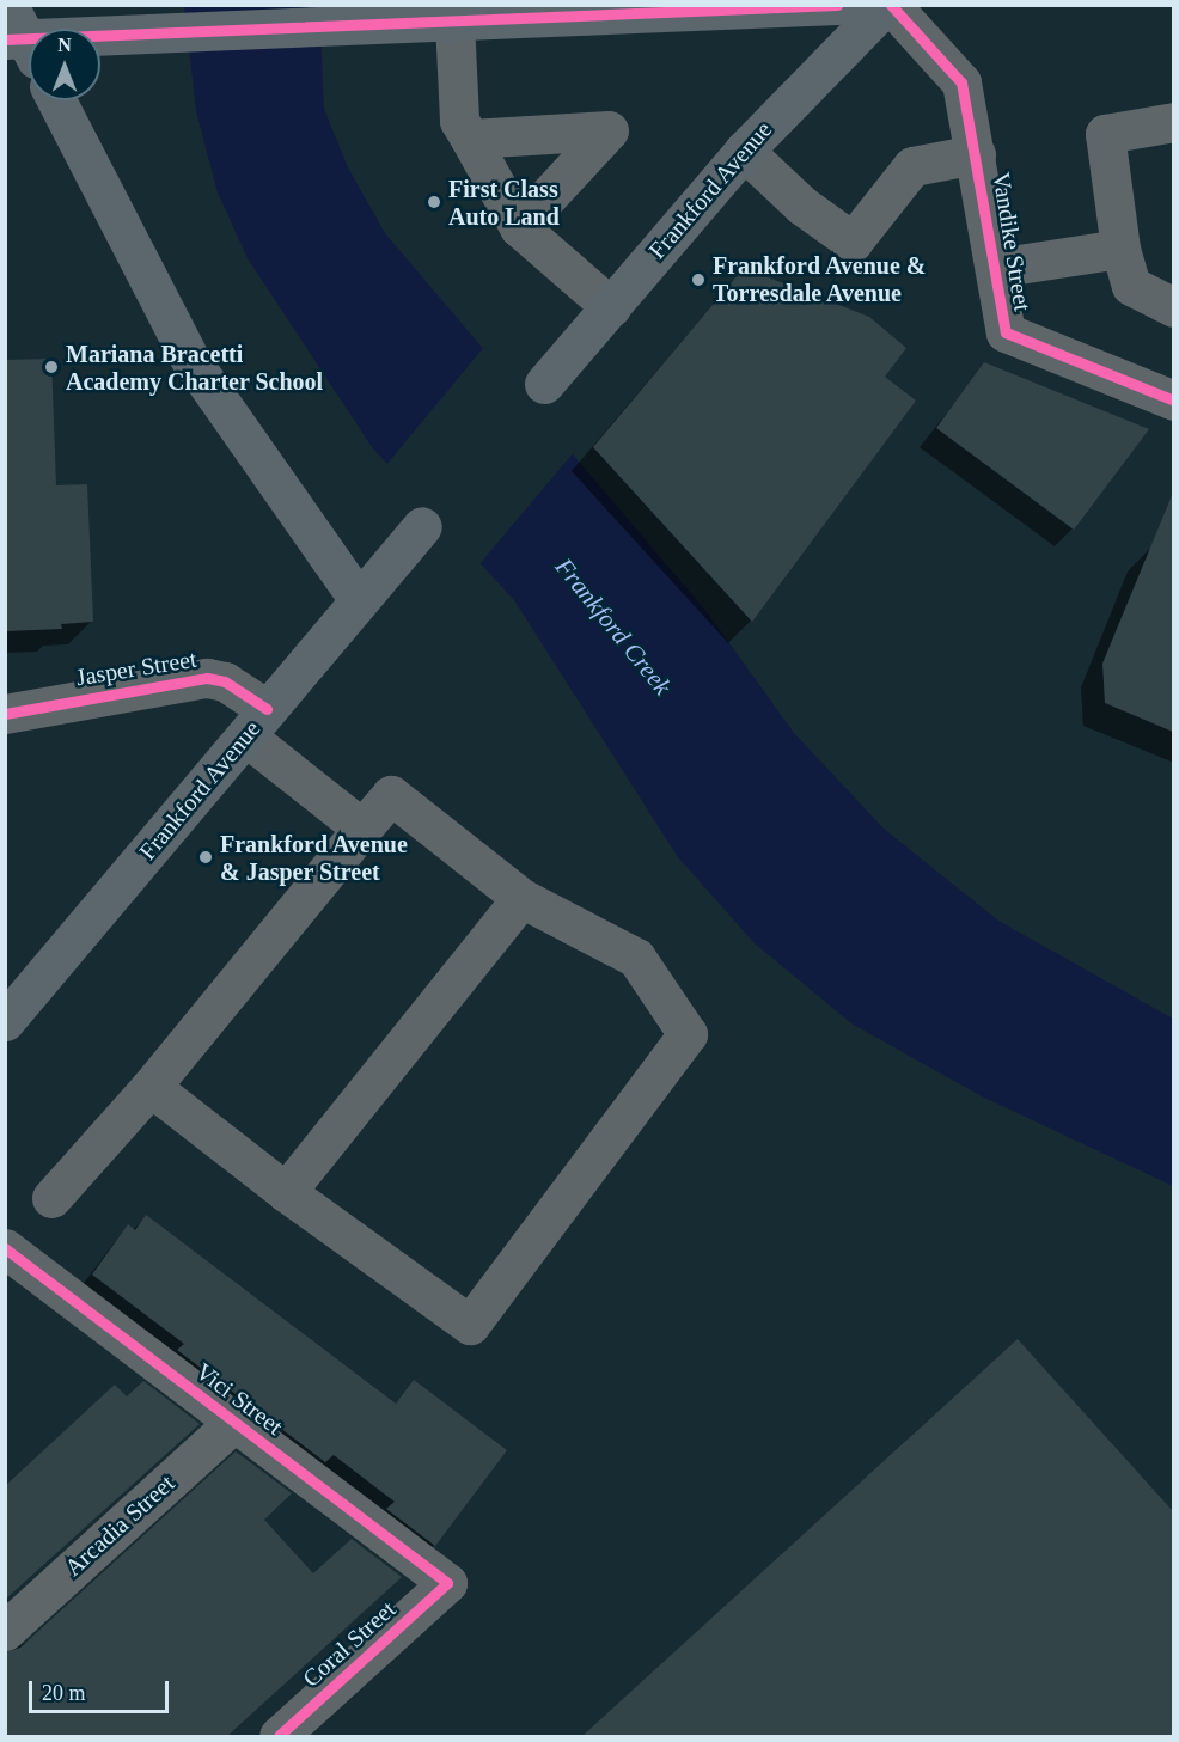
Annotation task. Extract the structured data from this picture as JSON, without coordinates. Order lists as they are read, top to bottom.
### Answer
{
  "streets": {
    "main road": ["Frankford Avenue"],
    "street": [
      "Vandike Street",
      "Jasper Street",
      "Vici Street",
      "Arcadia Street",
      "Coral Street"
    ]
  },
  "crossings": [
    ["Frankford Avenue", "Vandike Street"],
    ["Frankford Avenue", "Jasper Street"],
    ["Vici Street", "Arcadia Street"],
    ["Vici Street", "Coral Street"]
  ],
  "water": ["Frankford Creek"],
  "places": [
    "First Class Auto Land",
    "Frankford Avenue & Torresdale Avenue",
    "Mariana Bracetti Academy Charter School",
    "Frankford Avenue & Jasper Street"
  ],
  "scale_bar": "20 m",
  "north": "top"
}
